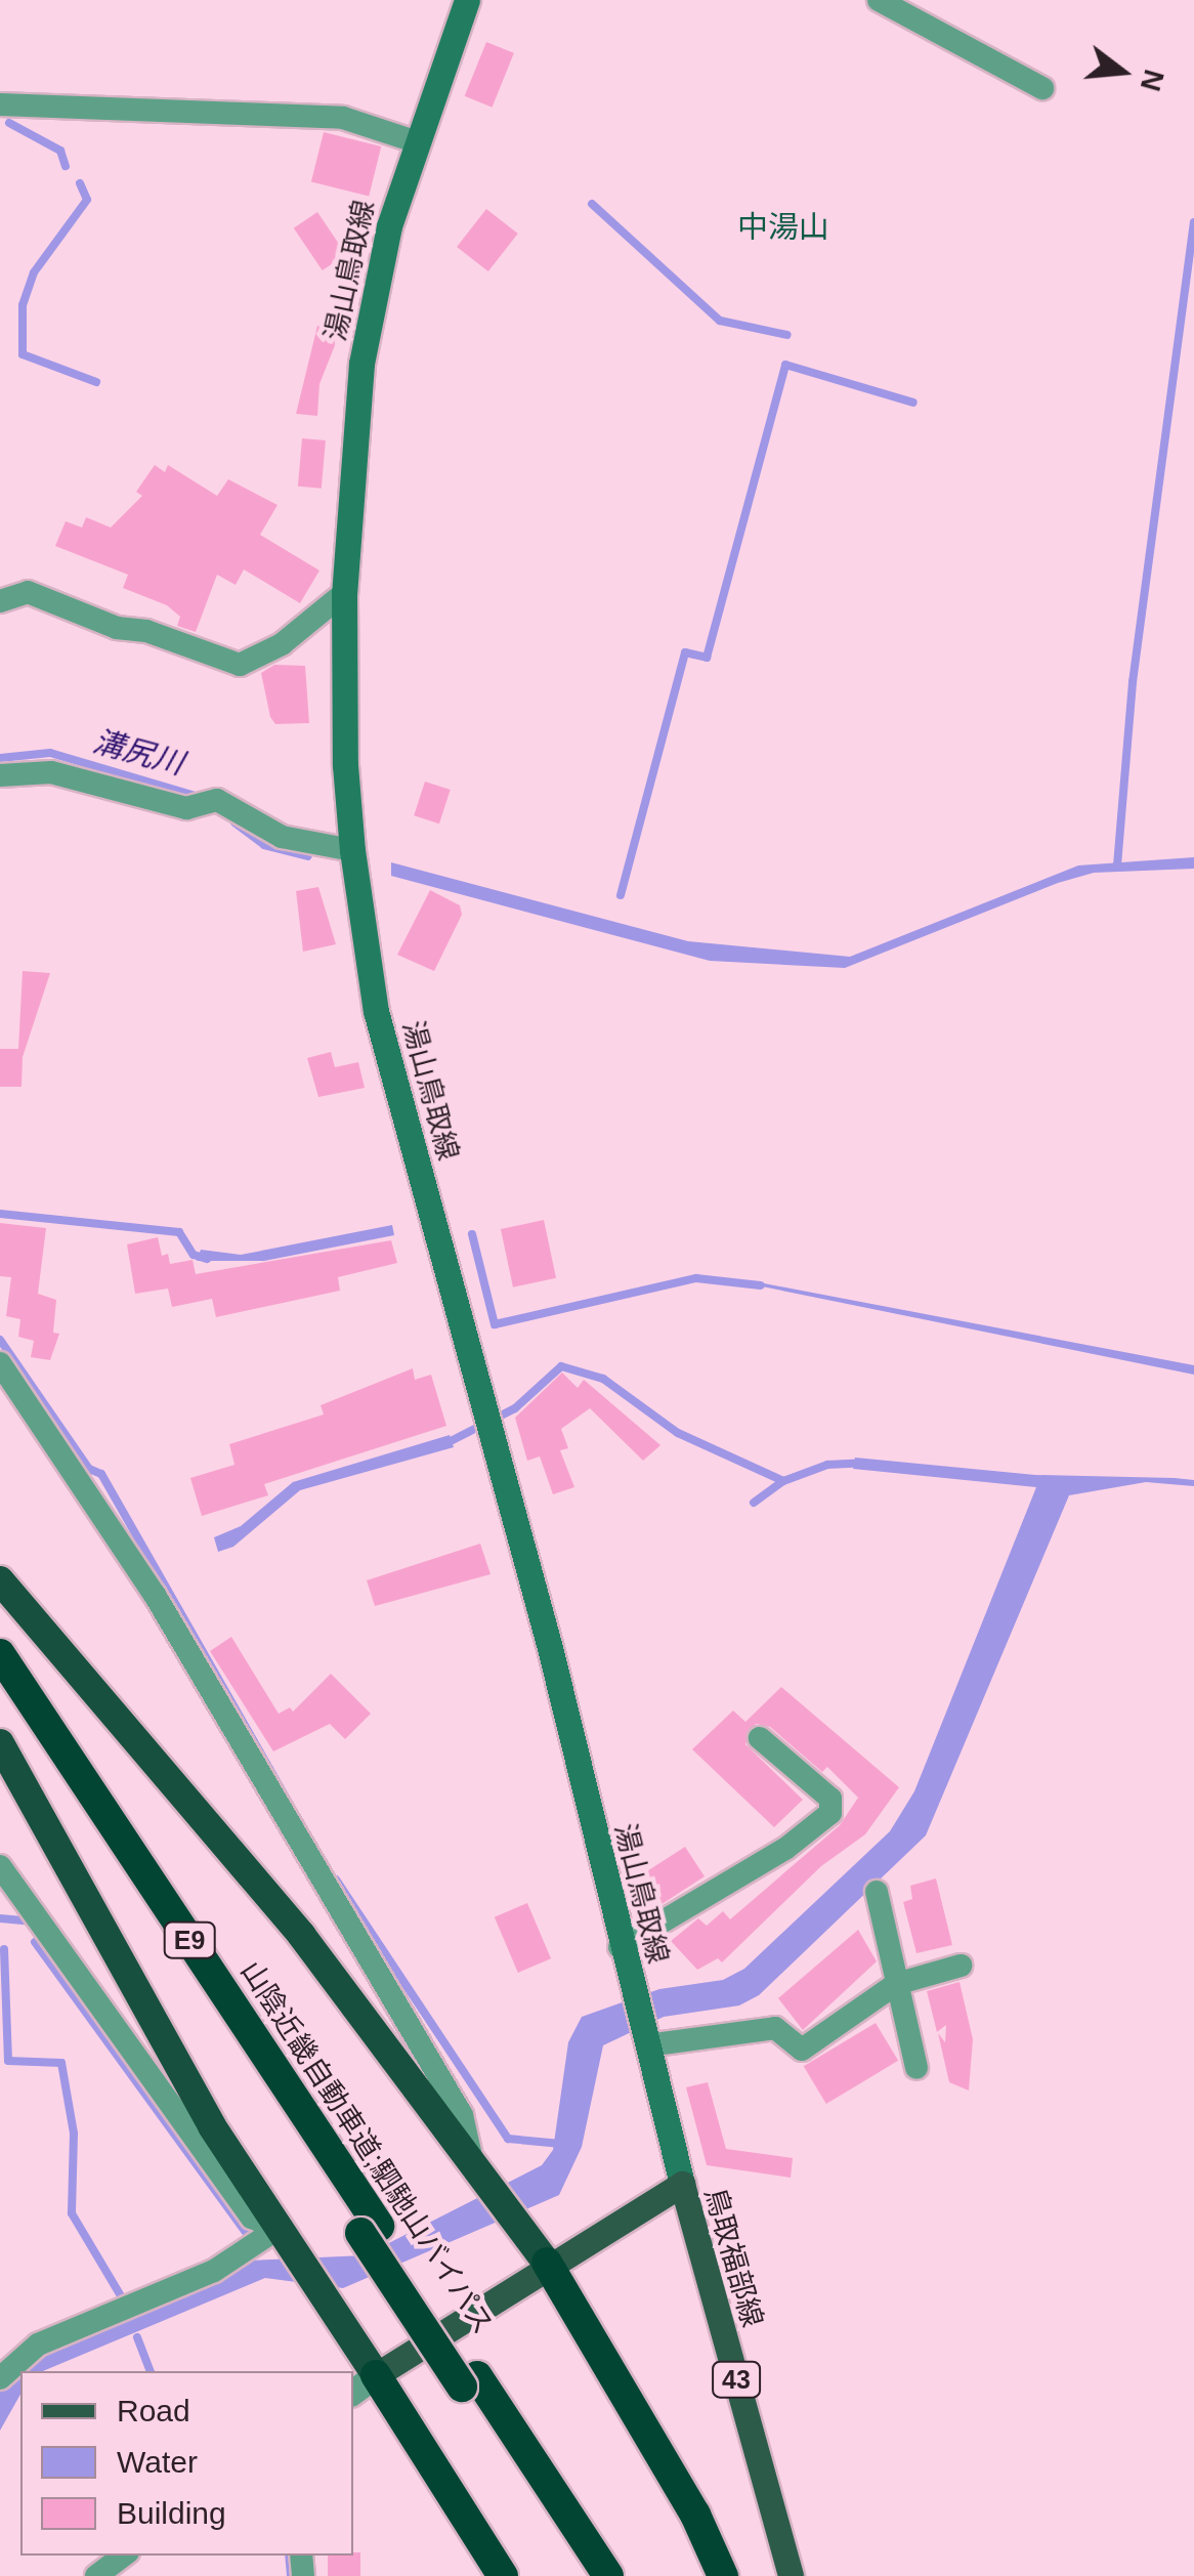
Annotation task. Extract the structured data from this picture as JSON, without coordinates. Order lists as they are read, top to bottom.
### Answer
{
  "streets": {
    "highway": ["E9", "山陰近畿自動車道;駟馳山バイパス"],
    "main road": ["湯山鳥取線", "鳥取福部線", "43"]
  },
  "crossings": [
    ["湯山鳥取線", "鳥取福部線"]
  ],
  "districts": ["中湯山"],
  "water": ["溝尻川"],
  "legend": ["Road", "Water", "Building"],
  "north": "right"
}
